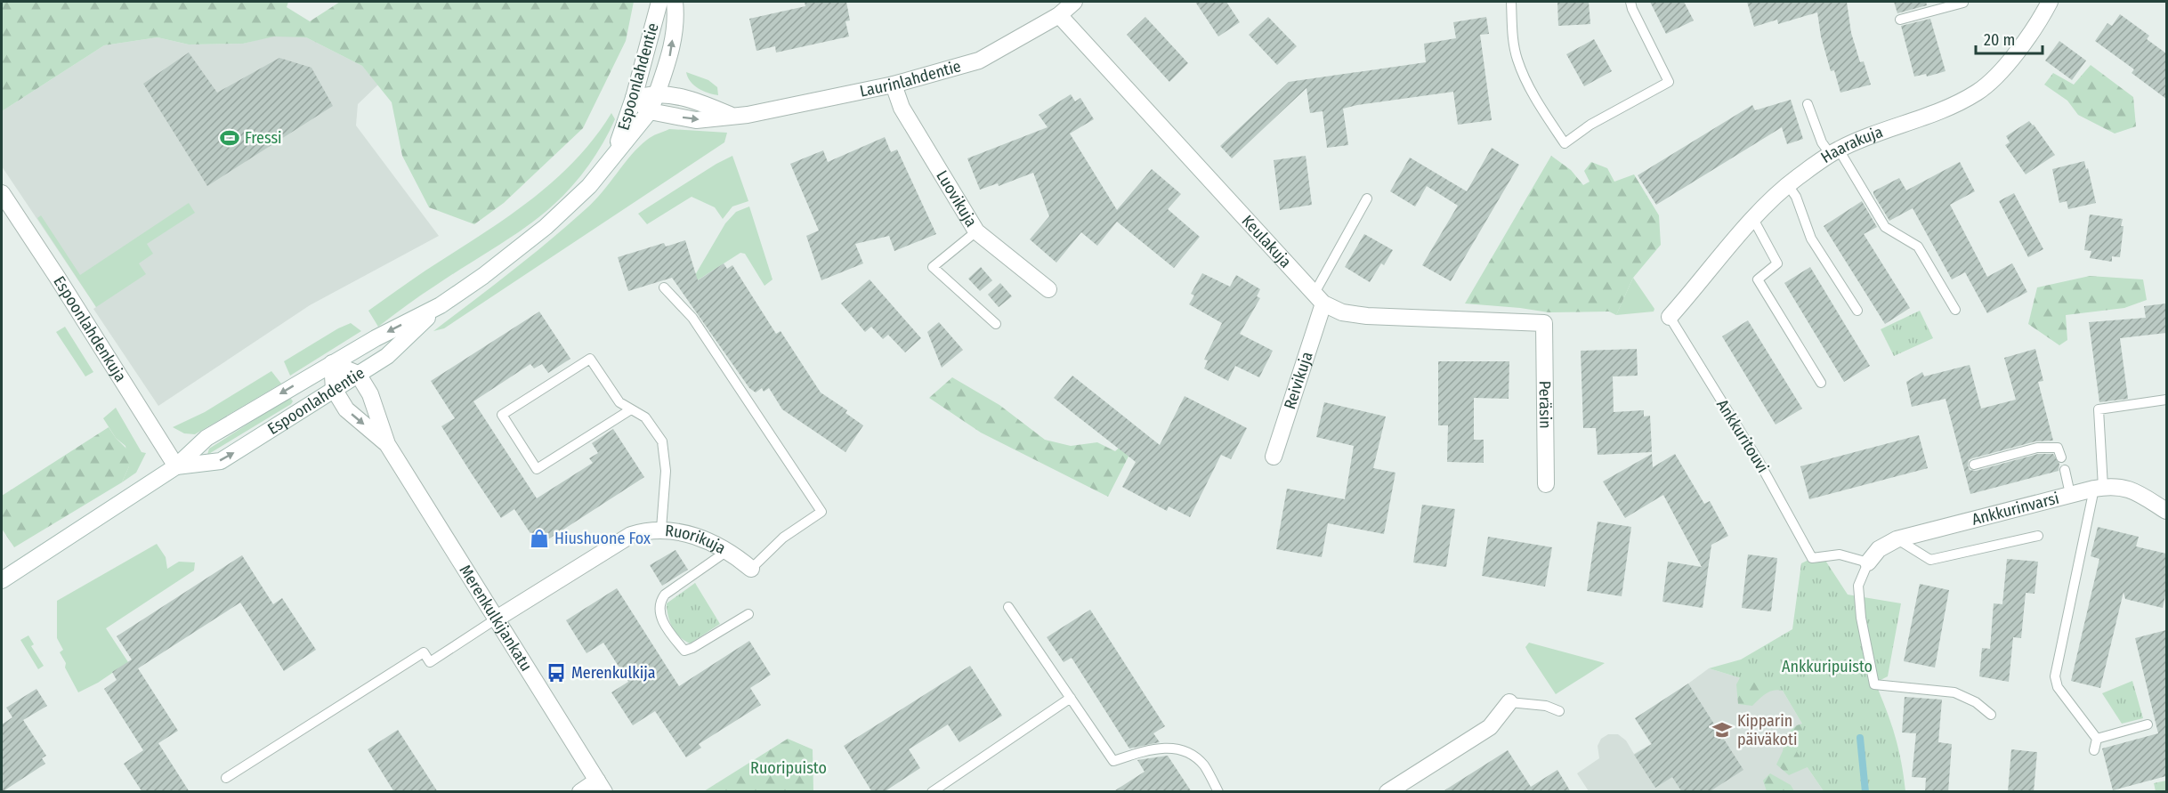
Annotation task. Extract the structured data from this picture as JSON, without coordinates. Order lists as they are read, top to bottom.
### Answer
{
  "streets": {
    "street": [
      "Espoonlahdentie",
      "Laurinlahdentie",
      "Haarakuja",
      "Luovikuja",
      "Keulakuja",
      "Espoonlahdenkuja",
      "Reivikuja",
      "Peräsin",
      "Ankkurinvarsi",
      "Ruorikuja",
      "Merenkulkijankatu"
    ],
    "lane": ["Ankkuritouvi"]
  },
  "crossings": [
    ["Espoonlahdentie", "Laurinlahdentie"],
    ["Espoonlahdentie", "Espoonlahdenkuja"],
    ["Espoonlahdentie", "Merenkulkijankatu"],
    ["Laurinlahdentie", "Luovikuja"],
    ["Laurinlahdentie", "Keulakuja"],
    ["Haarakuja", "Ankkuritouvi"],
    ["Keulakuja", "Reivikuja"],
    ["Keulakuja", "Peräsin"],
    ["Ankkuritouvi", "Ankkurinvarsi"],
    ["Ruorikuja", "Merenkulkijankatu"]
  ],
  "parks": ["Ankkuripuisto", "Ruoripuisto"],
  "places": {
    "sports": ["Fressi"],
    "shop": ["Hiushuone Fox"],
    "bus stop": ["Merenkulkija"],
    "school or university": ["Kipparin päiväkoti"]
  },
  "scale_bar": "20 m"
}
